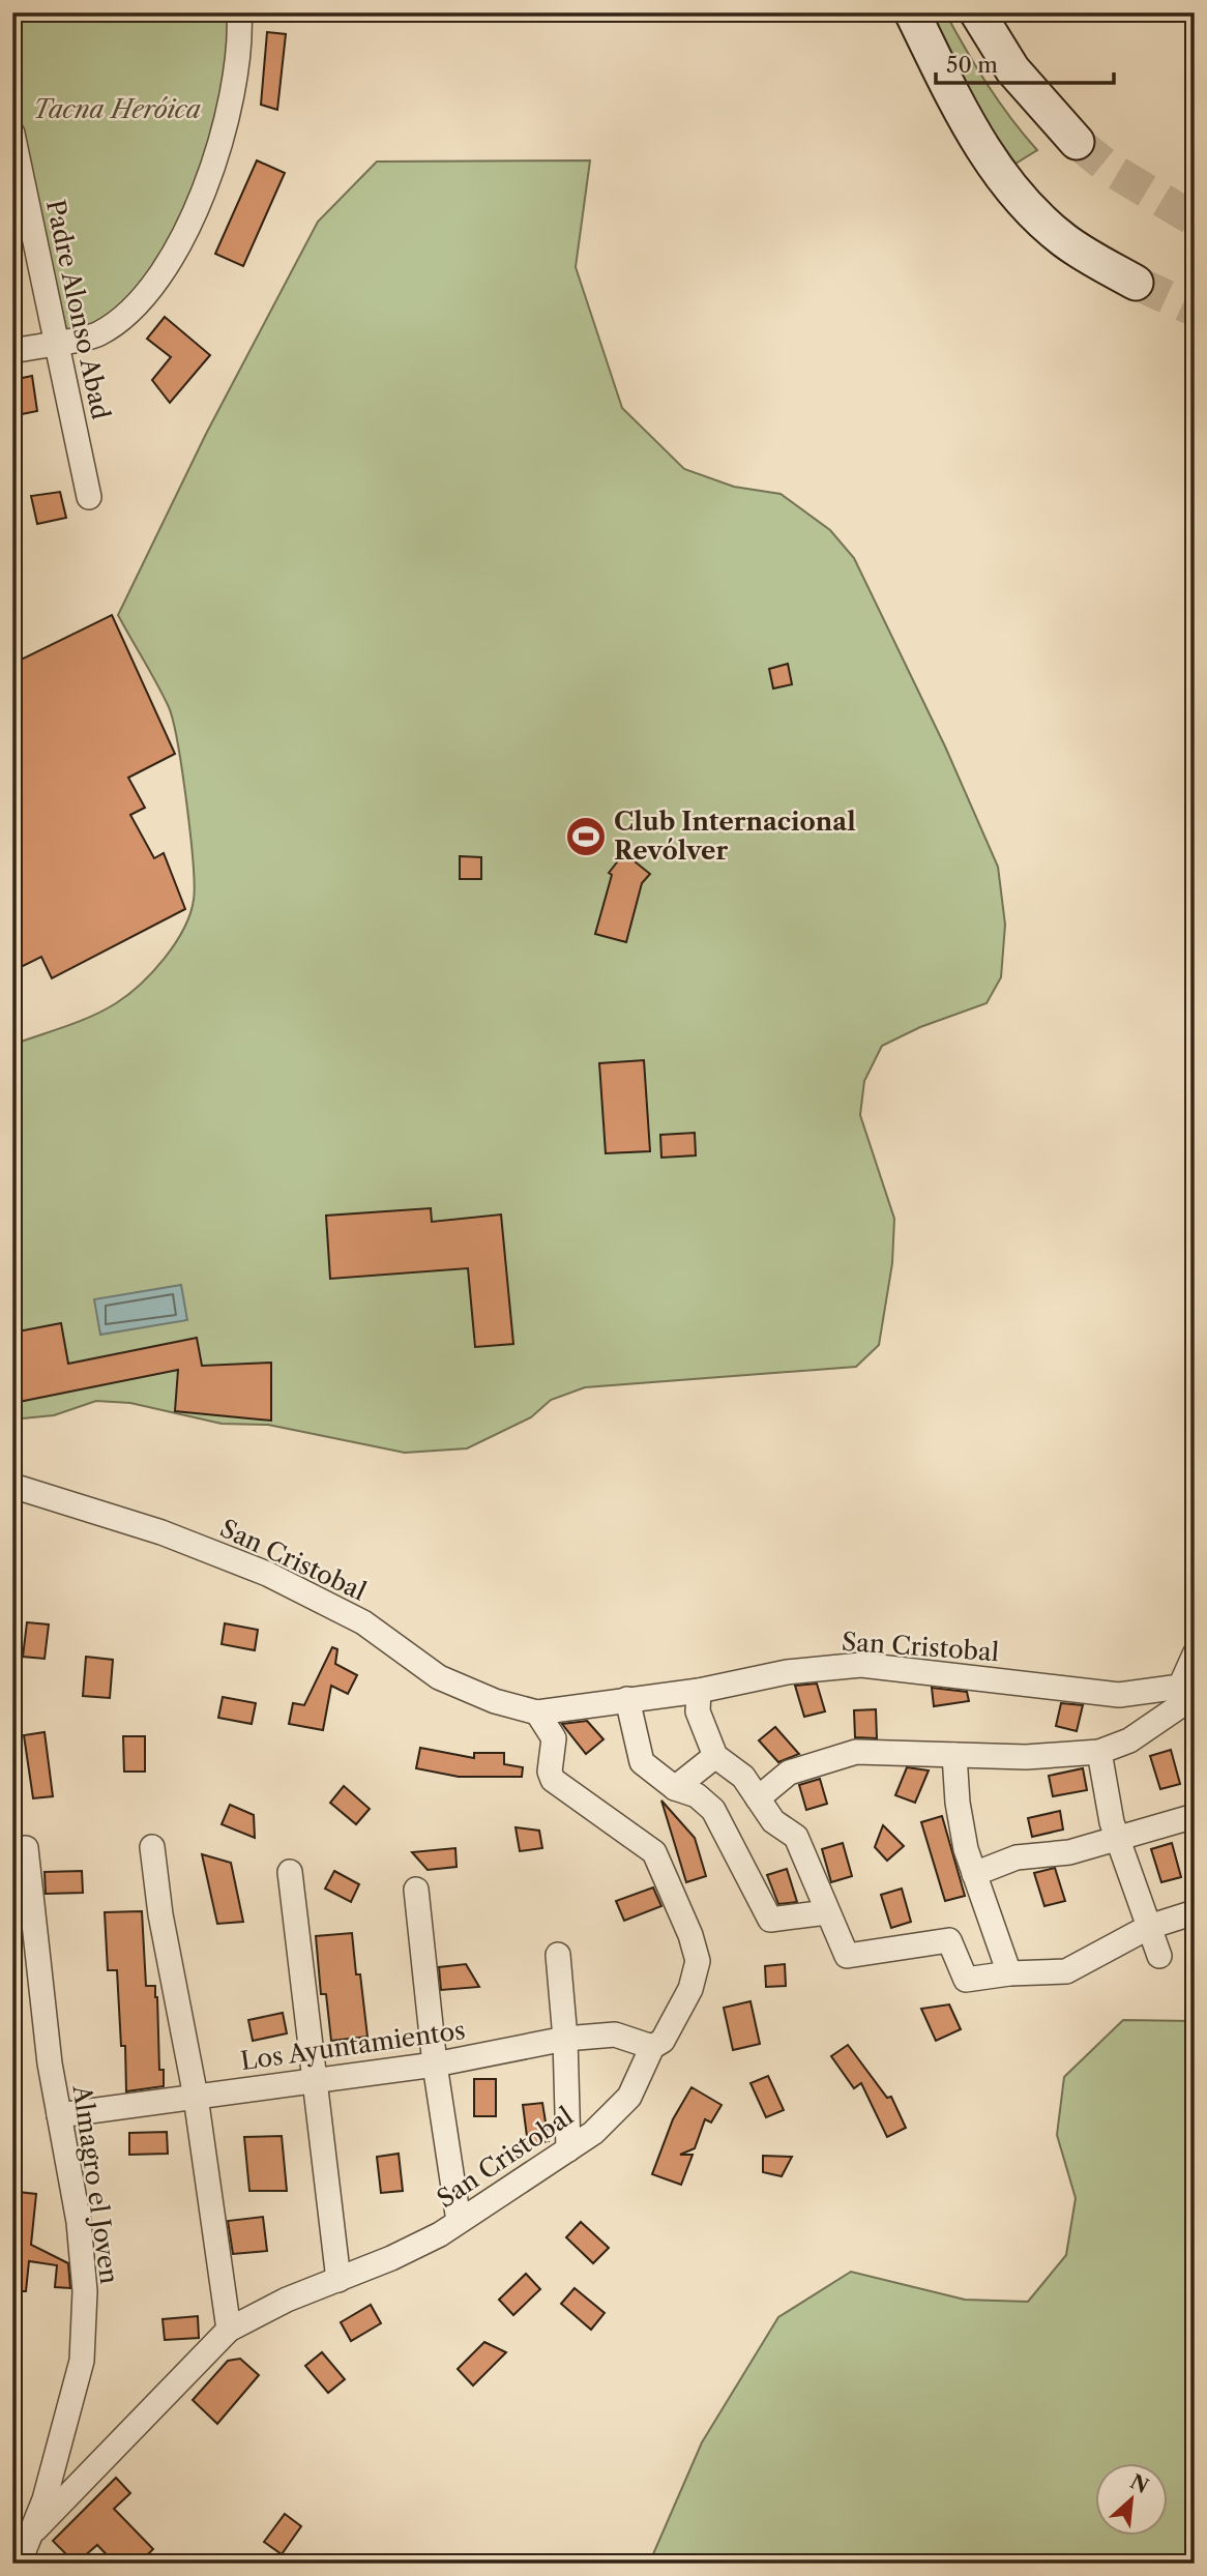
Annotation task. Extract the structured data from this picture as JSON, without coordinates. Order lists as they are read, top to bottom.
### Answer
{
  "streets": {
    "street": [
      "Padre Alonso Abad",
      "San Cristobal",
      "Los Ayuntamientos",
      "Almagro el Joven"
    ]
  },
  "crossings": [
    ["San Cristobal", "Los Ayuntamientos"],
    ["San Cristobal", "Almagro el Joven"],
    ["Los Ayuntamientos", "Almagro el Joven"]
  ],
  "parks": ["Tacna Heróica"],
  "places": {
    "sports": ["Club Internacional Revólver"]
  },
  "scale_bar": "50 m",
  "north": "top right"
}
